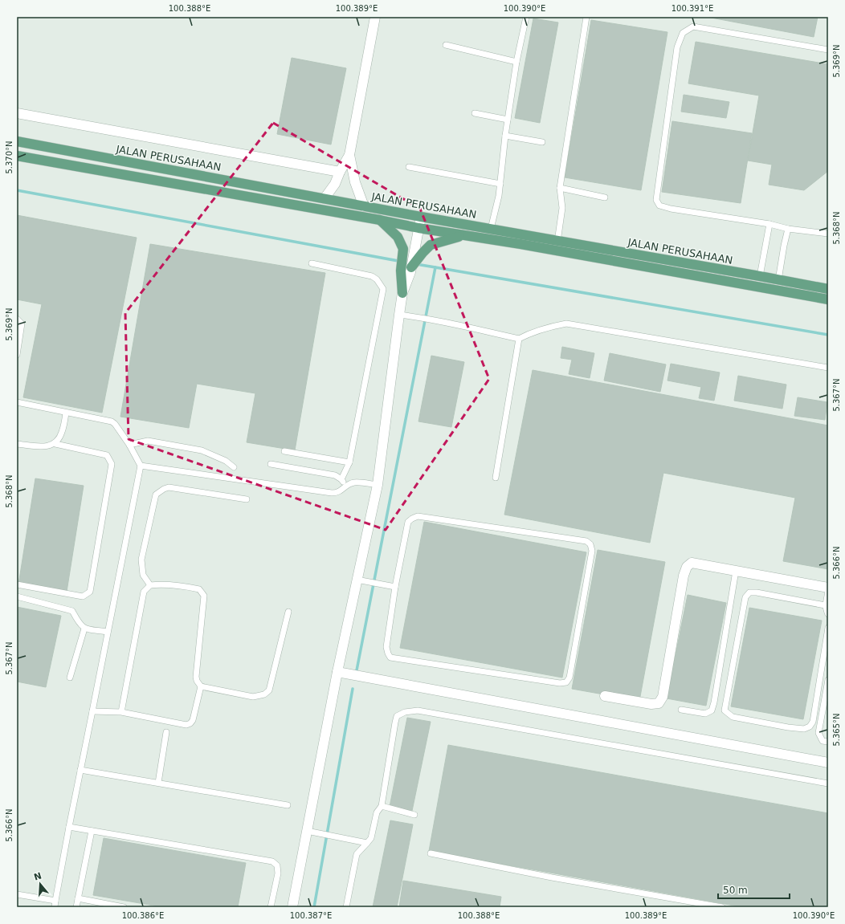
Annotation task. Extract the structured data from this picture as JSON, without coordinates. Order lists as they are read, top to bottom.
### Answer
{
  "streets": {
    "main road": ["JALAN PERUSAHAAN"]
  },
  "scale_bar": "50 m",
  "north": "top",
  "coordinates": [
    "100.388°E",
    "100.389°E",
    "100.390°E",
    "100.391°E",
    "5.369°N",
    "5.370°N",
    "5.368°N",
    "5.367°N",
    "5.366°N",
    "5.365°N",
    "100.386°E",
    "100.387°E"
  ]
}
